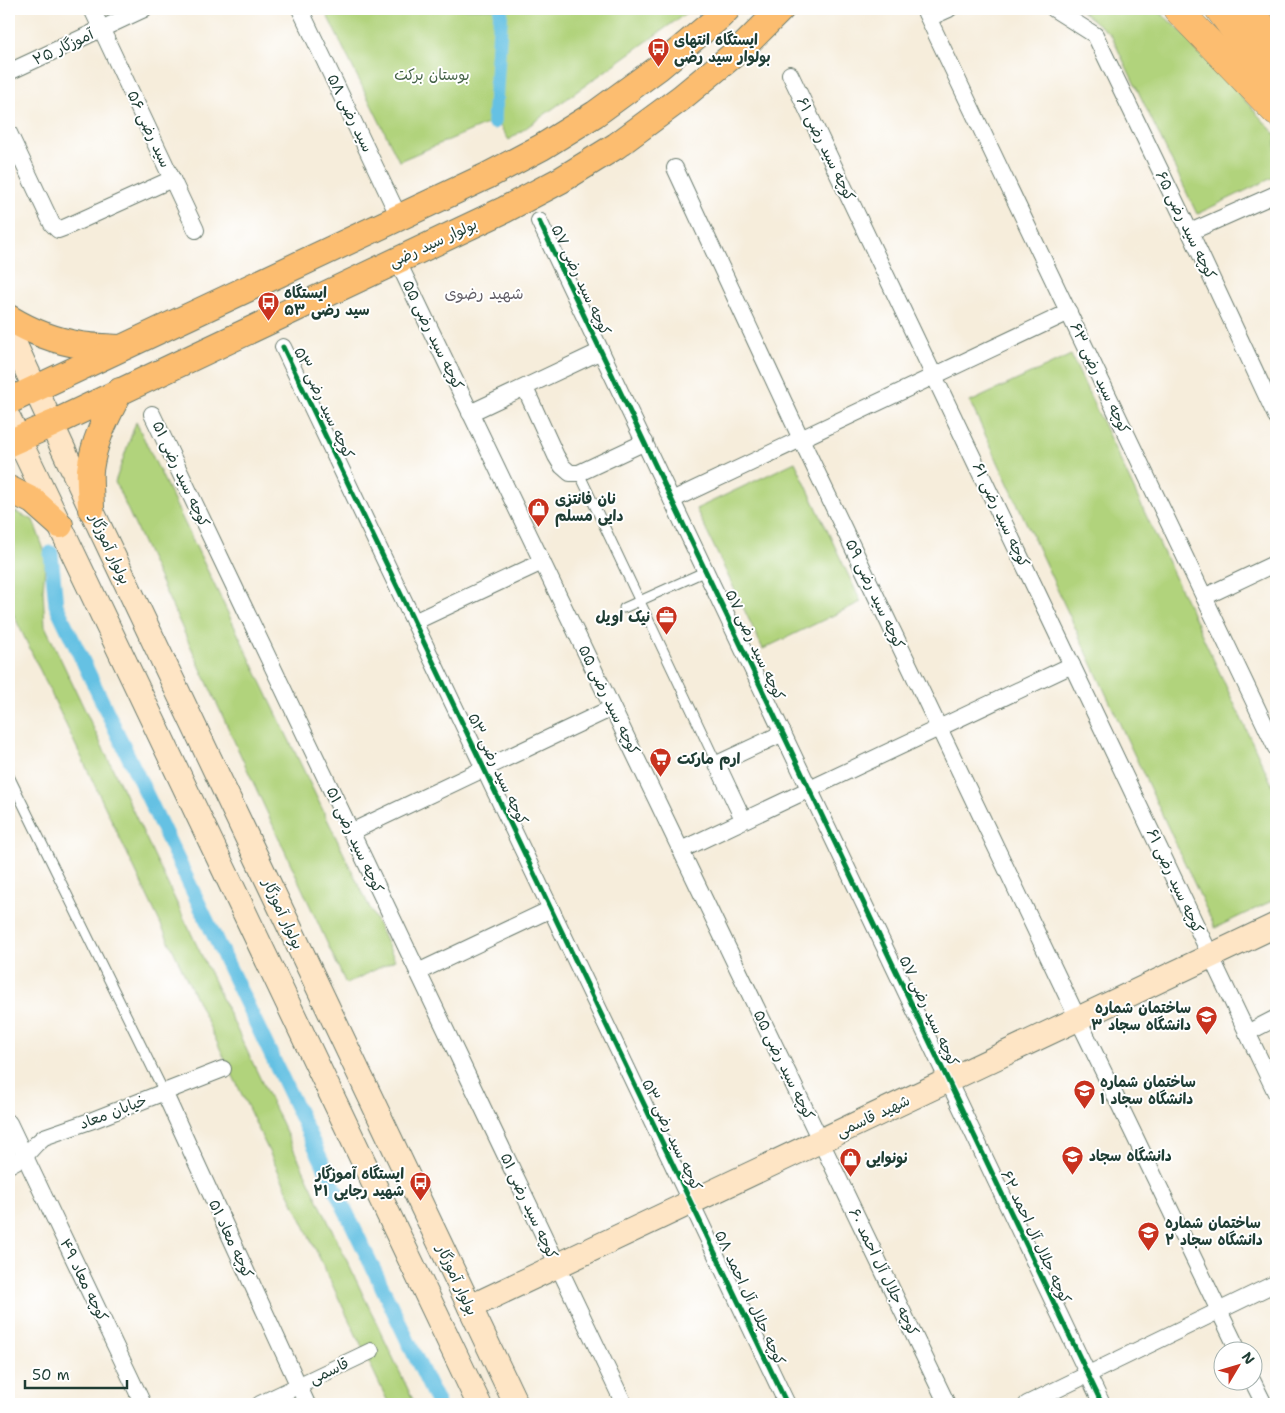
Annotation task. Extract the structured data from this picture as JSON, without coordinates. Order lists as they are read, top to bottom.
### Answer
{
  "streets": {
    "main road": ["بولوار سید رضی", "بولوار آموزگار", "شهید قاسمی"],
    "street": [
      "آموزگار ۲۵",
      "سید رضی ۵۸",
      "سید رضی ۵۶",
      "کوچه سید رضی ۶۱",
      "کوچه سید رضی ۶۵",
      "کوچه سید رضی ۵۷",
      "کوچه سید رضی ۵۵",
      "کوچه سید رضی ۶۳",
      "کوچه سید رضی ۵۳",
      "کوچه سید رضی ۵۱",
      "کوچه سید رضی ۵۹",
      "خیابان معاد",
      "کوچه جلال آل احمد ۶۲",
      "کوچه معاد ۵۱",
      "کوچه جلال آل احمد ۶۰",
      "کوچه معاد ۴۹",
      "کوچه جلال آل احمد ۵۸",
      "قاسمی"
    ]
  },
  "crossings": [
    ["آموزگار ۲۵", "سید رضی ۵۶"],
    ["کوچه سید رضی ۶۱", "شهید قاسمی"],
    ["بولوار سید رضی", "کوچه سید رضی ۵۵"],
    ["بولوار سید رضی", "بولوار آموزگار"],
    ["کوچه سید رضی ۵۷", "شهید قاسمی"],
    ["کوچه سید رضی ۵۷", "کوچه جلال آل احمد ۶۲"],
    ["کوچه سید رضی ۵۵", "شهید قاسمی"],
    ["کوچه سید رضی ۵۵", "کوچه جلال آل احمد ۶۰"],
    ["کوچه سید رضی ۵۳", "شهید قاسمی"],
    ["کوچه سید رضی ۵۳", "کوچه جلال آل احمد ۵۸"],
    ["کوچه سید رضی ۵۱", "شهید قاسمی"],
    ["بولوار آموزگار", "شهید قاسمی"],
    ["کوچه سید رضی ۵۹", "شهید قاسمی"],
    ["خیابان معاد", "کوچه معاد ۵۱"],
    ["خیابان معاد", "کوچه معاد ۴۹"],
    ["شهید قاسمی", "کوچه جلال آل احمد ۶۲"],
    ["شهید قاسمی", "کوچه جلال آل احمد ۶۰"],
    ["شهید قاسمی", "کوچه جلال آل احمد ۵۸"],
    ["کوچه معاد ۵۱", "قاسمی"]
  ],
  "districts": ["شهید رضوی"],
  "parks": ["بوستان برکت"],
  "places": {
    "bus stop": ["ایستگاه انتهای بولوار سید رضی", "ایستگاه سید رضی ۵۳", "ایستگاه آموزگار شهید رجایی ۲۱"],
    "shop": ["نان فانتزی دایی مسلم", "نونوایی"],
    "office": ["نیک اویل"],
    "supermarket": ["ارم مارکت"],
    "school or university": [
      "ساختمان شماره ۳ دانشگاه سجاد",
      "ساختمان شماره ۱ دانشگاه سجاد",
      "دانشگاه سجاد",
      "ساختمان شماره ۲ دانشگاه سجاد"
    ]
  },
  "scale_bar": "50 m",
  "north": "top right"
}
